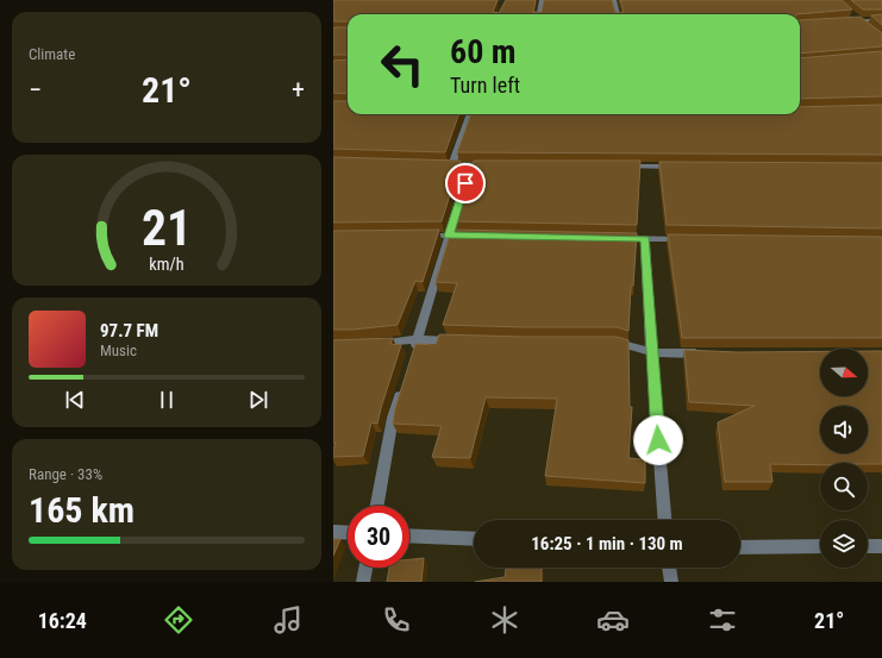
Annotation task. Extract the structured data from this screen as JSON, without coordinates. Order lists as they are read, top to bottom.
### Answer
{
  "north": "right",
  "page": {
    "tile": [
      "Climate",
      ["Range · 33%", "165 km"]
    ],
    "turn": ["60 m", "Turn left"],
    "heat": ["−", "21°", "+"],
    "song": ["97.7 FM", "Music"],
    "limit": "30",
    "trip": "16:25 · 1 min · 130 m",
    "tabs": ["16:24", "21°"],
    "gauge": ["21", "km/h"]
  }
}
